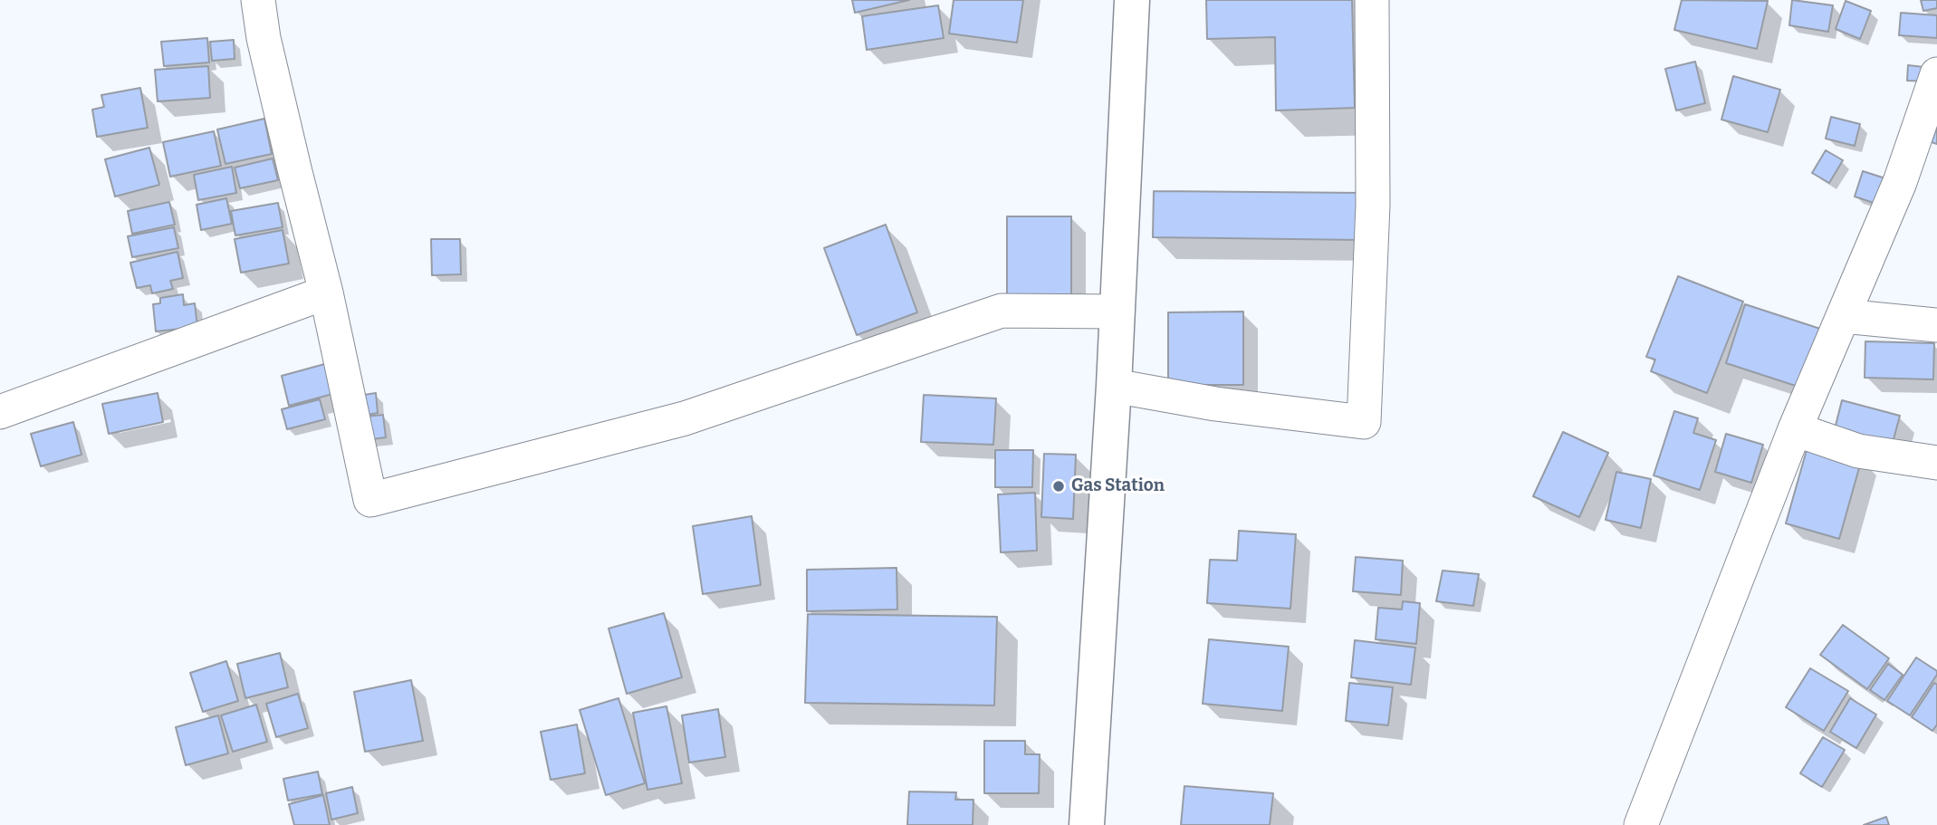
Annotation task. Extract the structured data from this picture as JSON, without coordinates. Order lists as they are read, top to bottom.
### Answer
{
  "places": ["Gas Station"]
}
